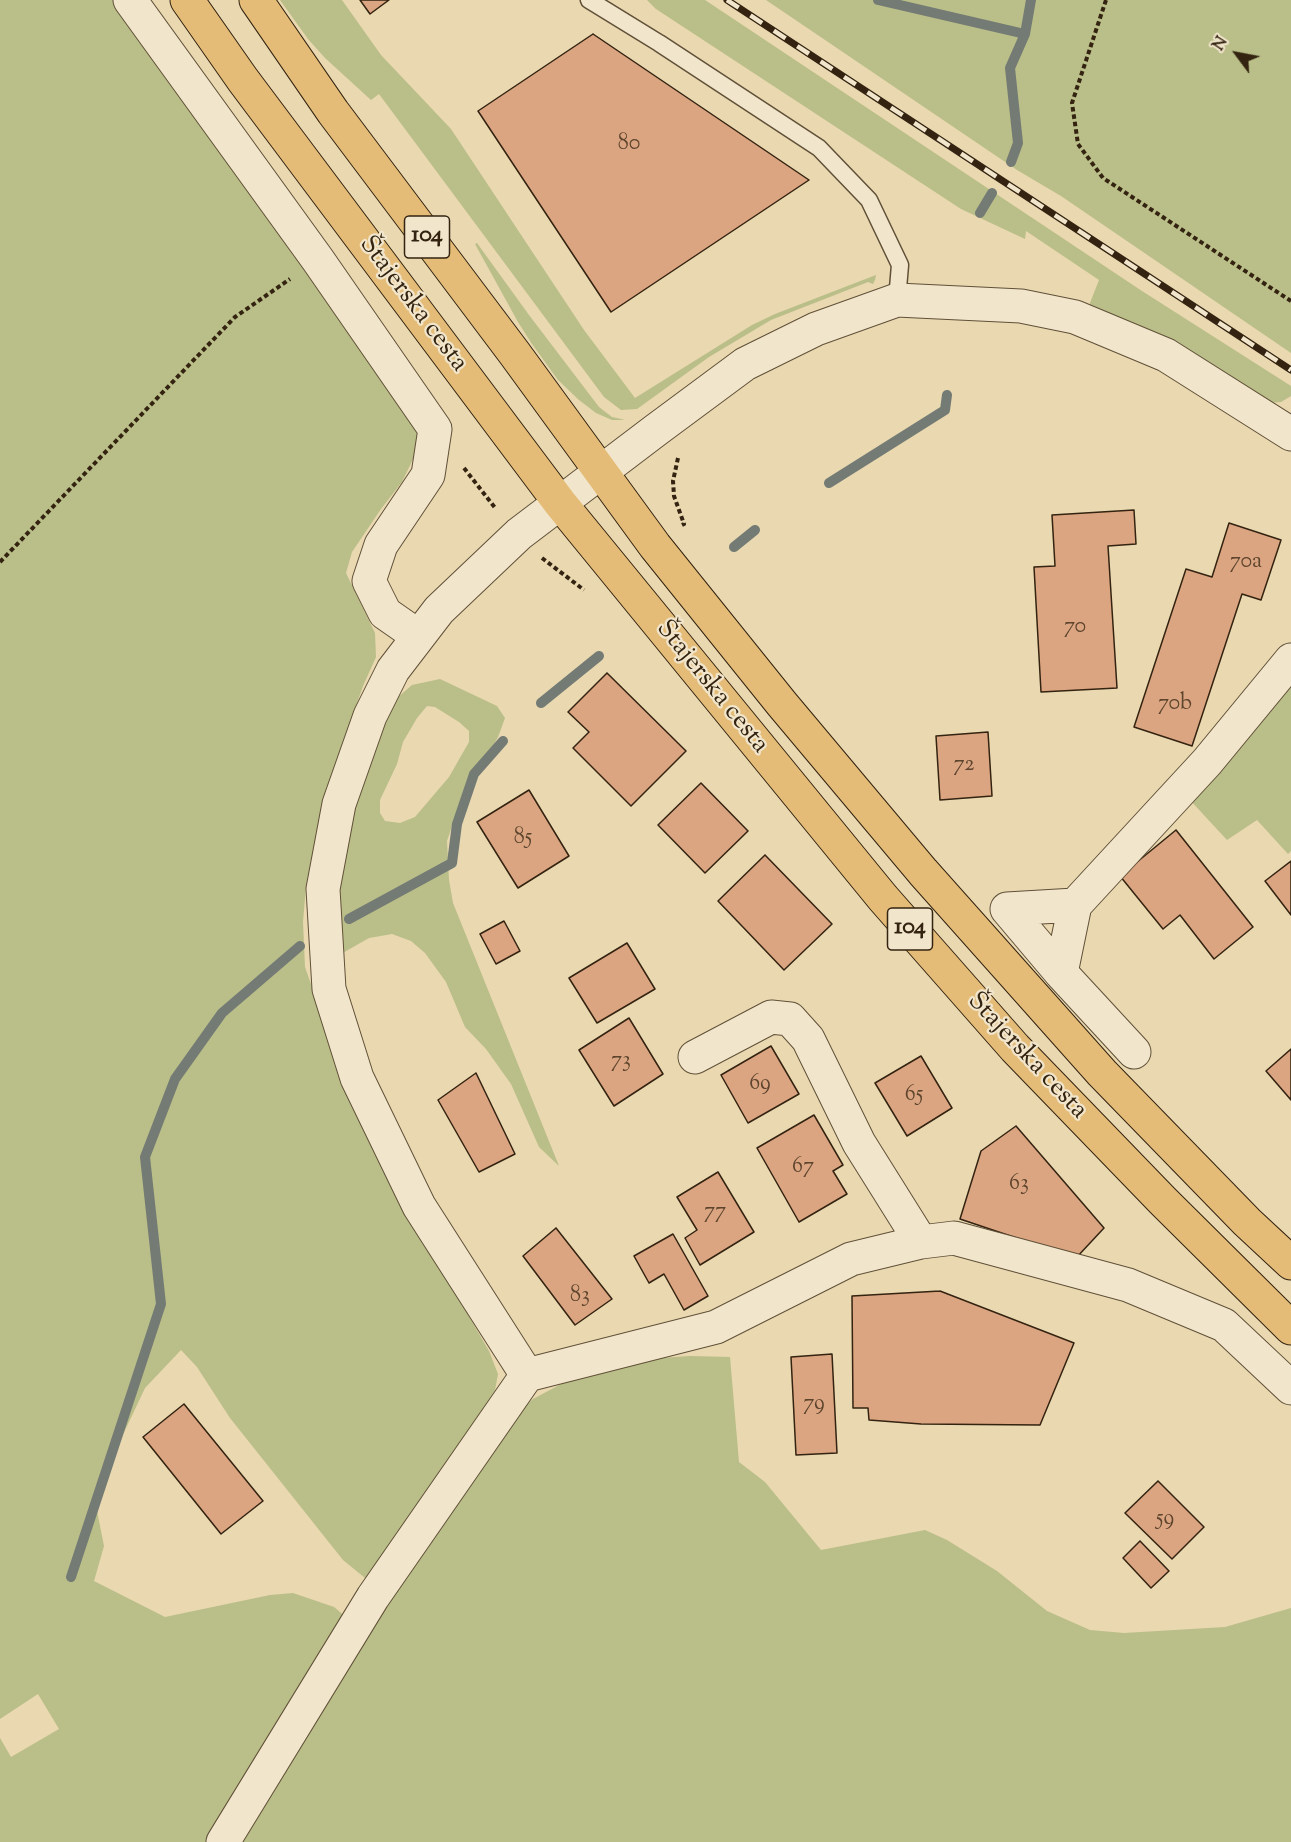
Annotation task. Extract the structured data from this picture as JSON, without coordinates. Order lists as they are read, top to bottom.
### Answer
{
  "streets": {
    "main road": ["104", "Štajerska cesta"]
  },
  "house_numbers": [
    "80",
    "70a",
    "70",
    "70b",
    "72",
    "85",
    "73",
    "69",
    "65",
    "67",
    "63",
    "77",
    "83",
    "79",
    "59"
  ],
  "north": "top left"
}
